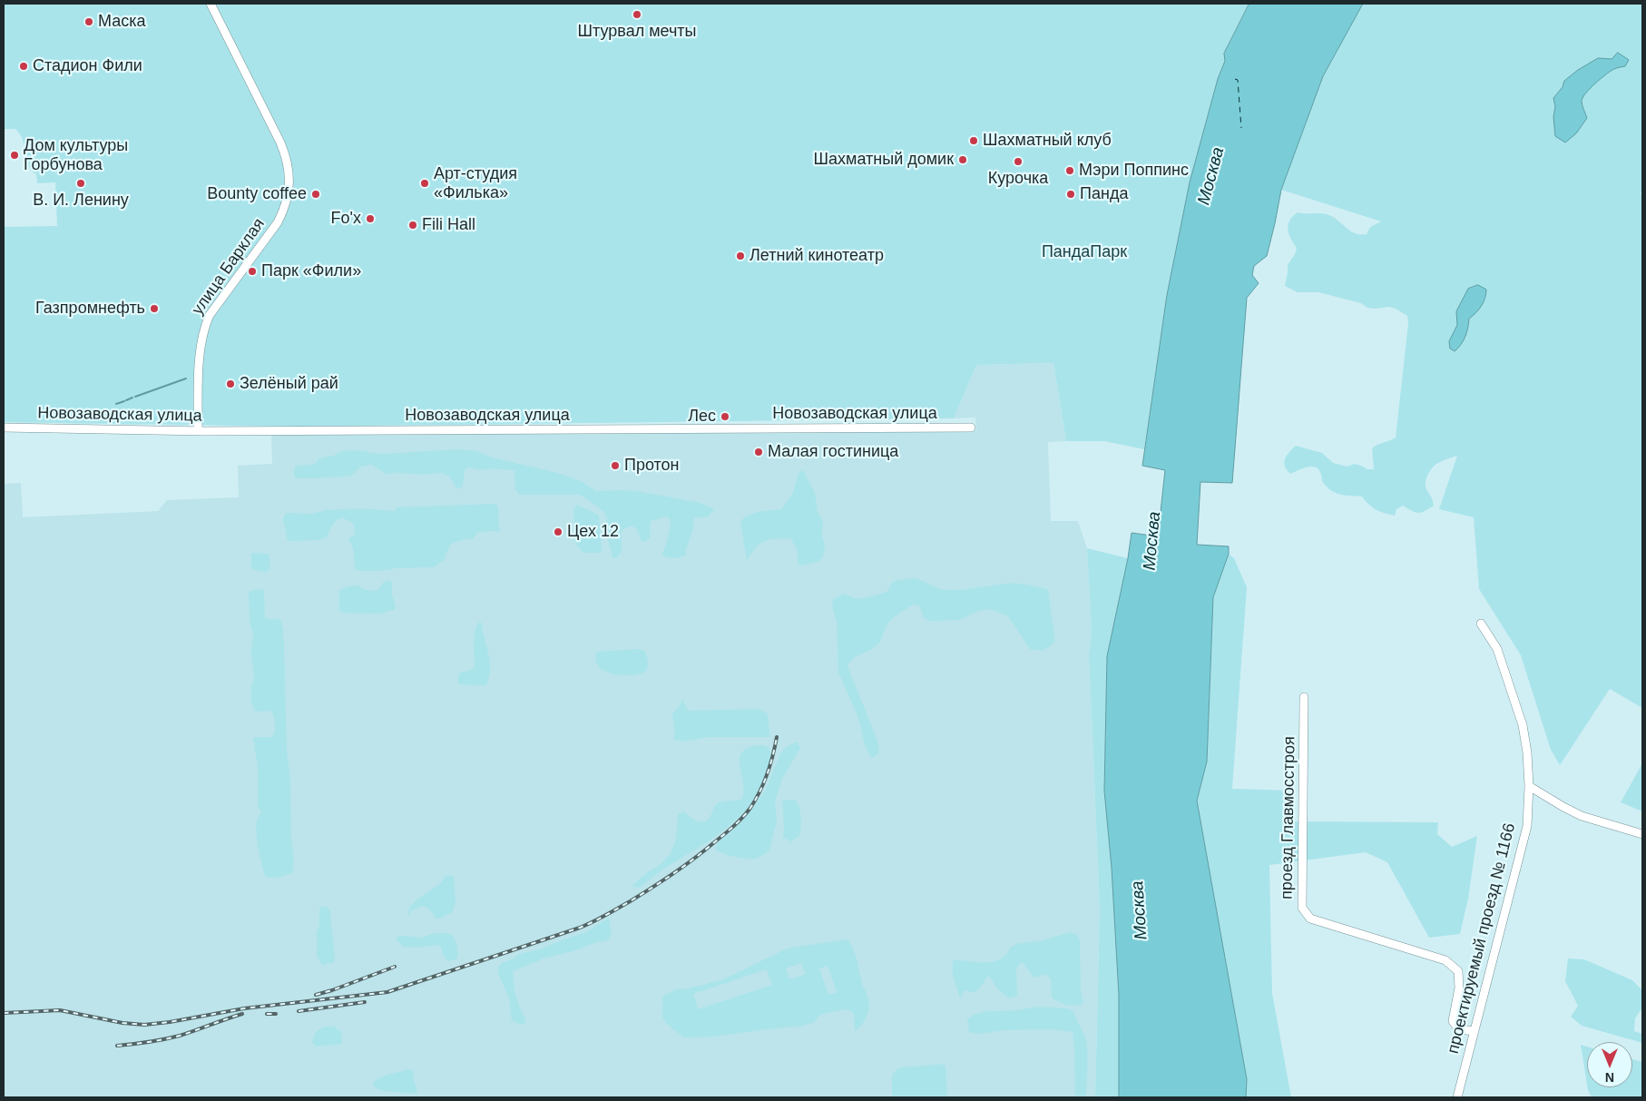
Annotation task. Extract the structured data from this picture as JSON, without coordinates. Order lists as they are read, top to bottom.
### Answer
{
  "streets": {
    "street": [
      "улица Барклая",
      "Новозаводская улица",
      "проезд Главмосстроя",
      "проектируемый проезд № 1166"
    ]
  },
  "crossings": [
    ["улица Барклая", "Новозаводская улица"],
    ["проезд Главмосстроя", "проектируемый проезд № 1166"]
  ],
  "water": ["Москва"],
  "parks": ["ПандаПарк"],
  "places": [
    "Штурвал мечты",
    "Маска",
    "Стадион Фили",
    "Шахматный клуб",
    "Дом культуры Горбунова",
    "Шахматный домик",
    "Курочка",
    "Мэри Поппинс",
    "В. И. Ленину",
    "Арт-студия «Филька»",
    "Bounty coffee",
    "Панда",
    "Fo'x",
    "Fili Hall",
    "Летний кинотеатр",
    "Парк «Фили»",
    "Газпромнефть",
    "Зелёный рай",
    "Лес",
    "Малая гостиница",
    "Протон",
    "Цех 12"
  ],
  "north": "bottom"
}
